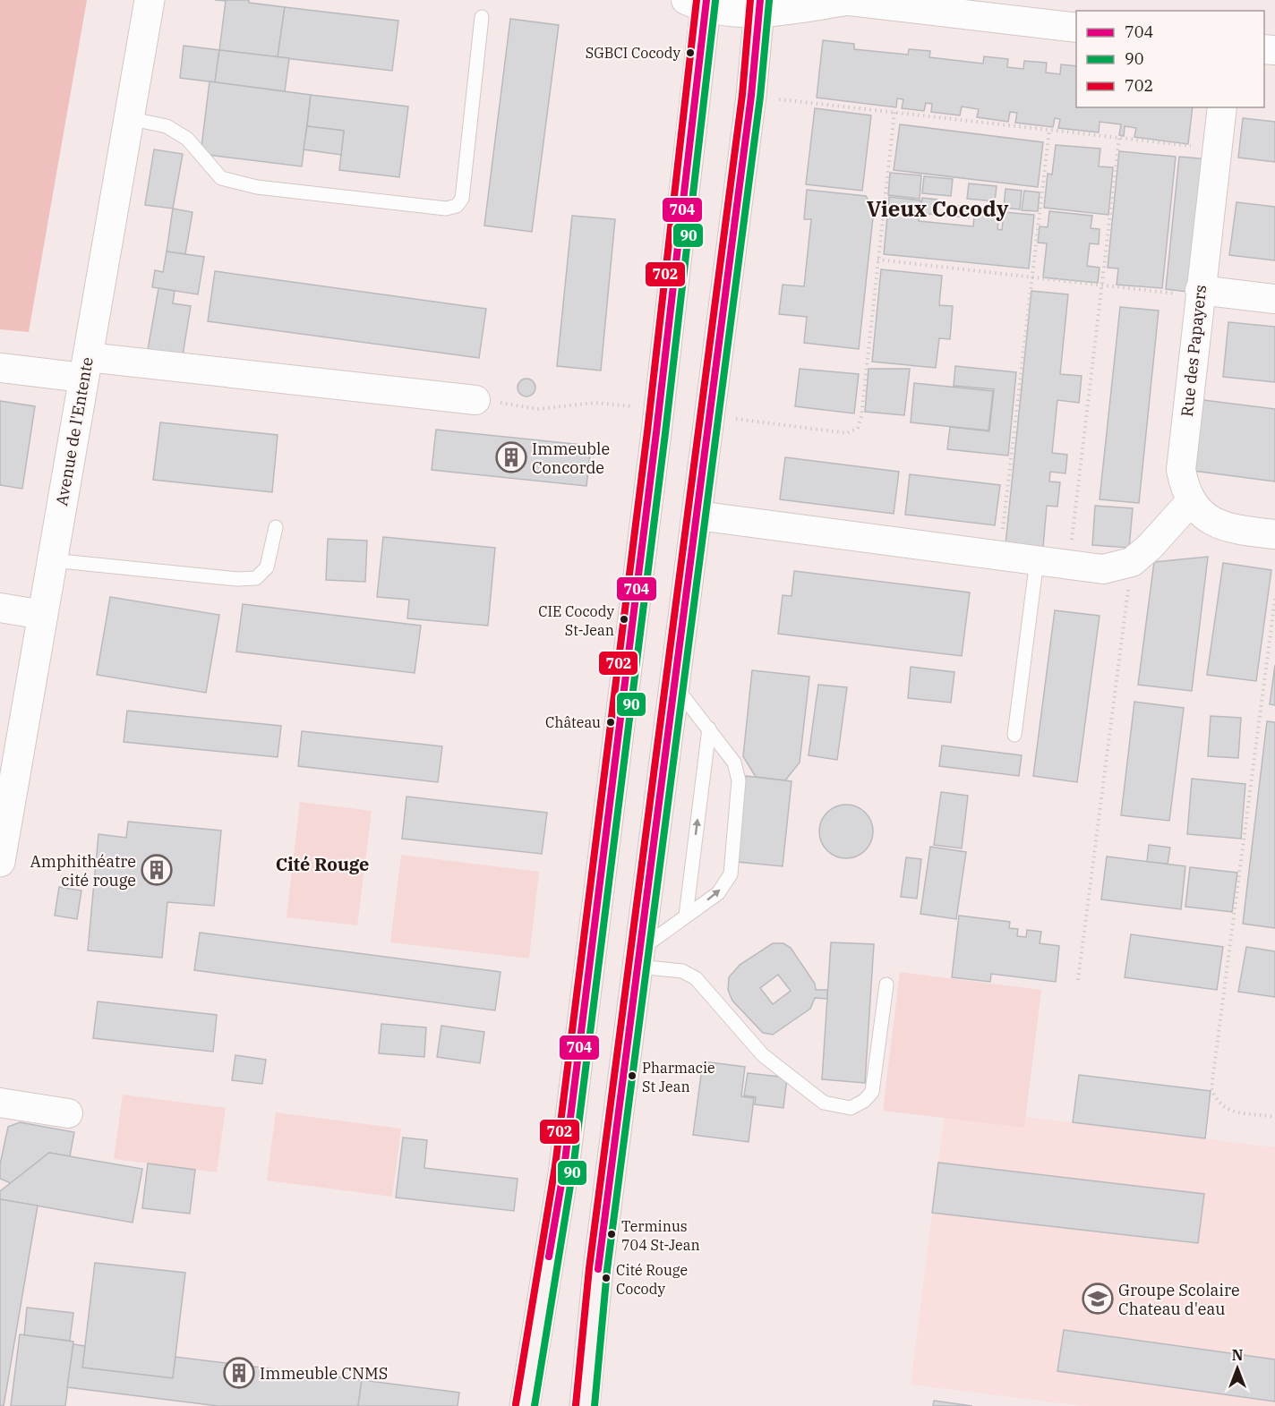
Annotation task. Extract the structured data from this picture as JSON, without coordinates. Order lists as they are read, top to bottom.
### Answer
{
  "streets": {
    "street": ["Rue des Papayers", "Avenue de l'Entente"]
  },
  "districts": ["Vieux Cocody", "Cité Rouge"],
  "places": {
    "other": [
      "SGBCI Cocody",
      "CIE Cocody St-Jean",
      "Château",
      "Pharmacie St Jean",
      "Terminus 704 St-Jean",
      "Cité Rouge Cocody"
    ],
    "building": ["Immeuble Concorde", "Amphithéatre cité rouge", "Immeuble CNMS"],
    "school or university": ["Groupe Scolaire Chateau d'eau"]
  },
  "lines": ["transit line 704", "transit line 702", "transit line 90"],
  "legend": ["704", "90", "702"],
  "north": "top"
}
